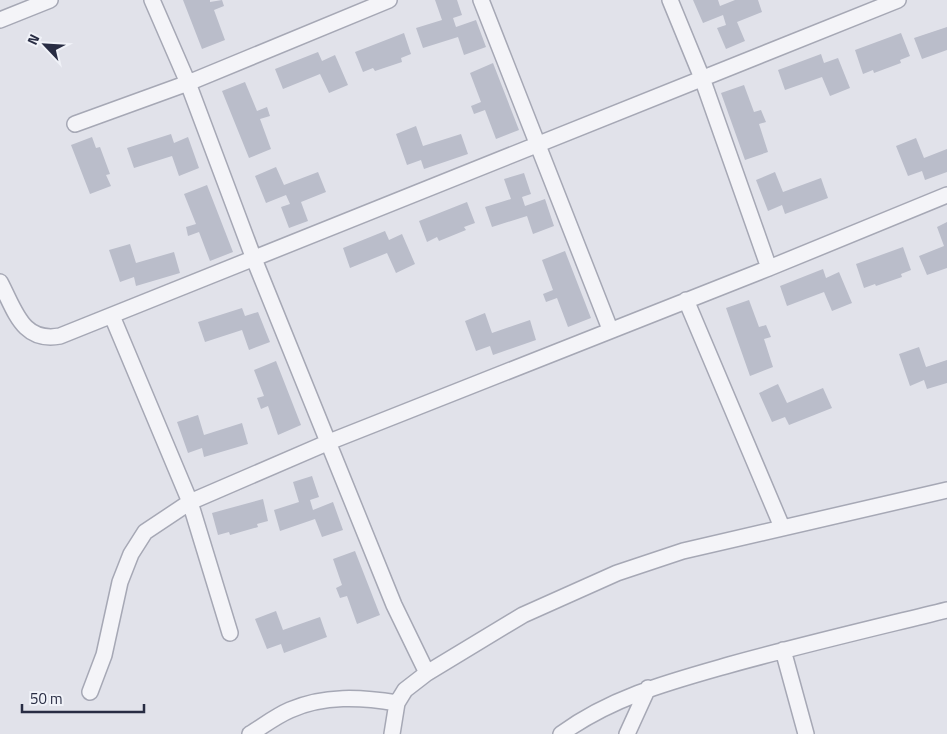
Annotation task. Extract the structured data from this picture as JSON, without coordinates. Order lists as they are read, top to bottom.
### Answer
{
  "scale_bar": "50 m",
  "north": "top left"
}
